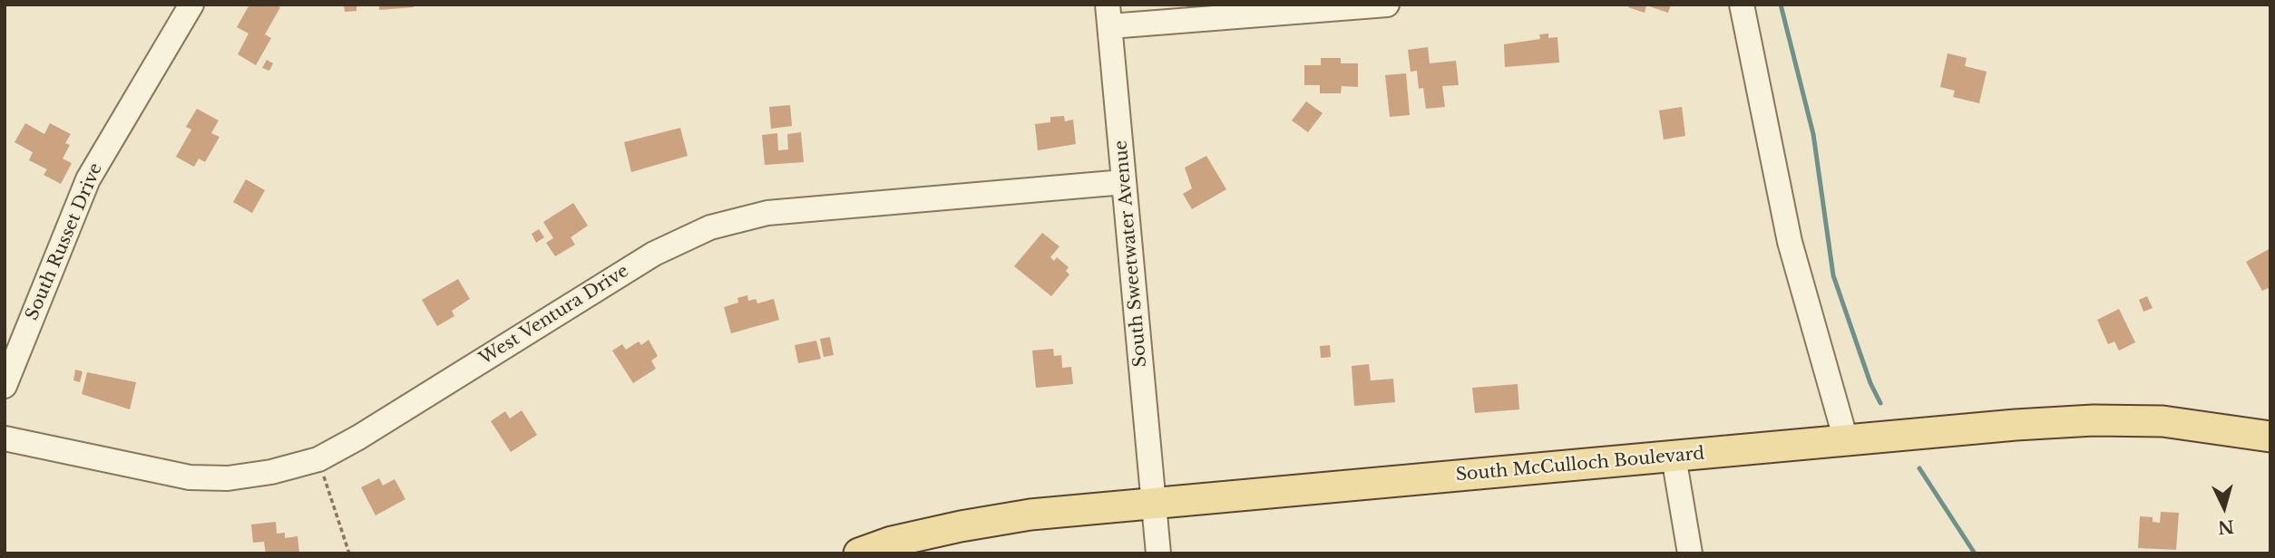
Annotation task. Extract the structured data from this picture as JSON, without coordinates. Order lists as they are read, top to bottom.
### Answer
{
  "streets": {
    "main road": ["South McCulloch Boulevard"],
    "street": ["South Russet Drive", "South Sweetwater Avenue", "West Ventura Drive"]
  },
  "crossings": [
    ["South Sweetwater Avenue", "West Ventura Drive"],
    ["South Sweetwater Avenue", "South McCulloch Boulevard"]
  ],
  "north": "bottom"
}
